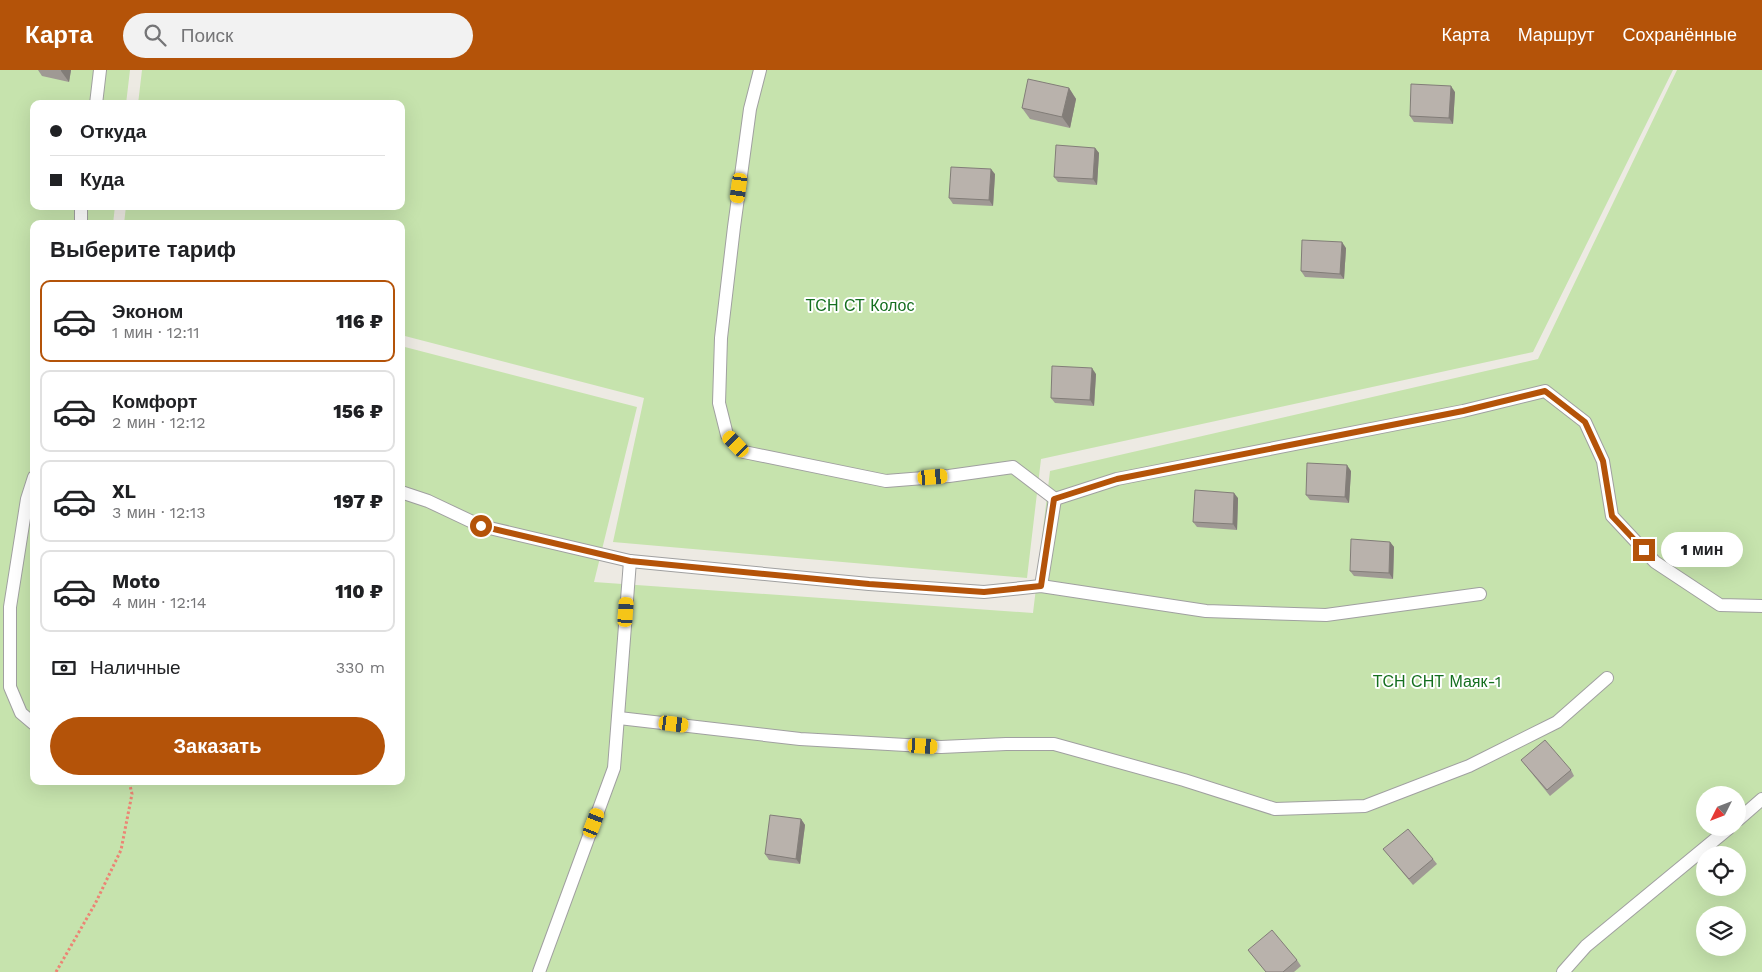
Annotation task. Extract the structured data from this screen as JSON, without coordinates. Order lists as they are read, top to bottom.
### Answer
{
  "parks": ["ТСН СТ Колос", "ТСН СНТ Маяк-1"],
  "north": "bottom left",
  "page": {
    "header": "Карта",
    "search": "Поиск",
    "nav": ["Карта", "Маршрут", "Сохранённые"],
    "banner": ["Откуда", "Куда"],
    "heading": "Выберите тариф",
    "list": [
      {
        "name": "Эконом",
        "note": "1 мин · 12:11",
        "value": "116 ₽"
      },
      {
        "name": "Комфорт",
        "note": "2 мин · 12:12",
        "value": "156 ₽"
      },
      {
        "name": "XL",
        "note": "3 мин · 12:13",
        "value": "197 ₽"
      },
      {
        "name": "Moto",
        "note": "4 мин · 12:14",
        "value": "110 ₽"
      }
    ],
    "bubble": "1 мин",
    "pay": ["Наличные", "330 m"],
    "buttons": "Заказать"
  }
}
